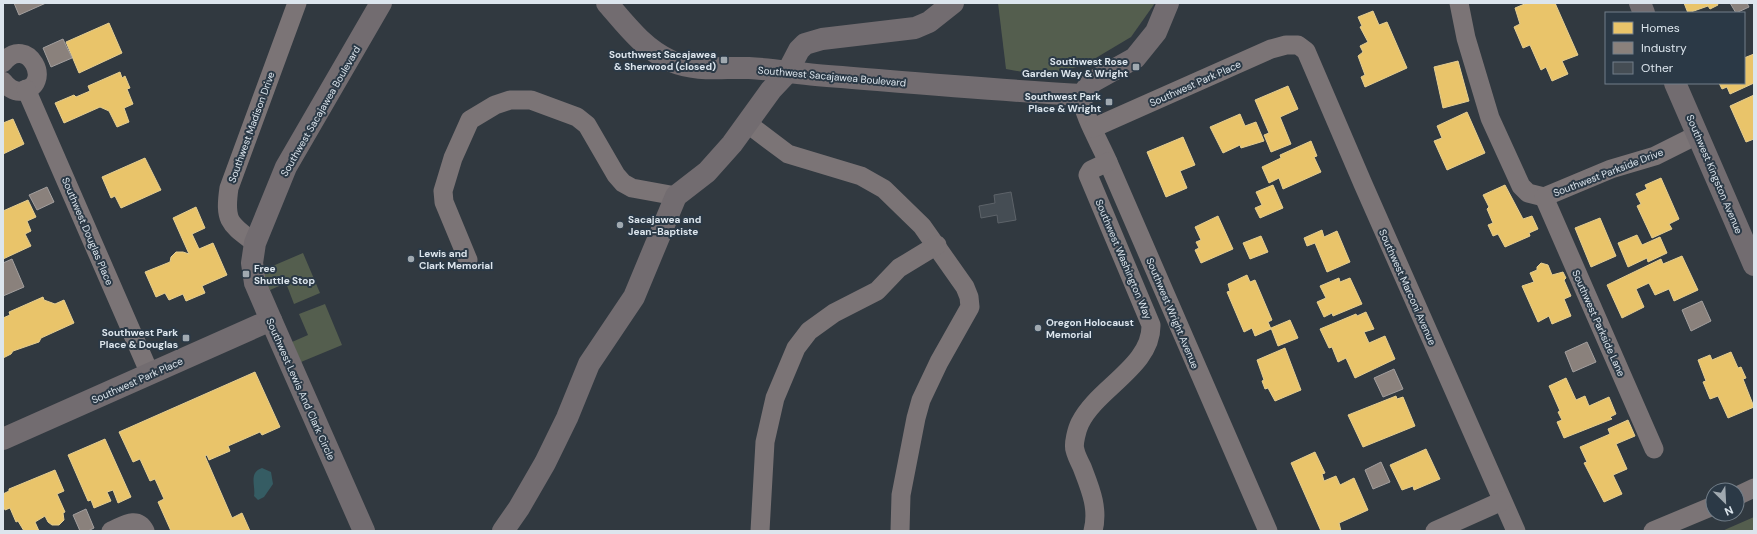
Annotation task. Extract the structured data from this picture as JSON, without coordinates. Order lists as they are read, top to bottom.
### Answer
{
  "streets": {
    "street": [
      "Southwest Sacajawea Boulevard",
      "Southwest Park Place",
      "Southwest Madison Drive",
      "Southwest Parkside Drive",
      "Southwest Kingston Avenue",
      "Southwest Douglas Place",
      "Southwest Washington Way",
      "Southwest Marconi Avenue",
      "Southwest Wright Avenue",
      "Southwest Parkside Lane",
      "Southwest Lewis And Clark Circle"
    ]
  },
  "crossings": [
    ["Southwest Sacajawea Boulevard", "Southwest Madison Drive"],
    ["Southwest Sacajawea Boulevard", "Southwest Wright Avenue"],
    ["Southwest Sacajawea Boulevard", "Southwest Lewis And Clark Circle"],
    ["Southwest Park Place", "Southwest Douglas Place"],
    ["Southwest Park Place", "Southwest Marconi Avenue"],
    ["Southwest Park Place", "Southwest Wright Avenue"],
    ["Southwest Park Place", "Southwest Lewis And Clark Circle"],
    ["Southwest Madison Drive", "Southwest Lewis And Clark Circle"],
    ["Southwest Parkside Drive", "Southwest Kingston Avenue"],
    ["Southwest Parkside Drive", "Southwest Parkside Lane"],
    ["Southwest Washington Way", "Southwest Wright Avenue"]
  ],
  "places": {
    "transit": [
      "Southwest Sacajawea & Sherwood (closed)",
      "Southwest Rose Garden Way & Wright",
      "Southwest Park Place & Wright",
      "Free Shuttle Stop",
      "Southwest Park Place & Douglas"
    ],
    "other": ["Sacajawea and Jean-Baptiste", "Lewis and Clark Memorial", "Oregon Holocaust Memorial"]
  },
  "legend": ["Homes", "Industry", "Other"],
  "north": "bottom right"
}
